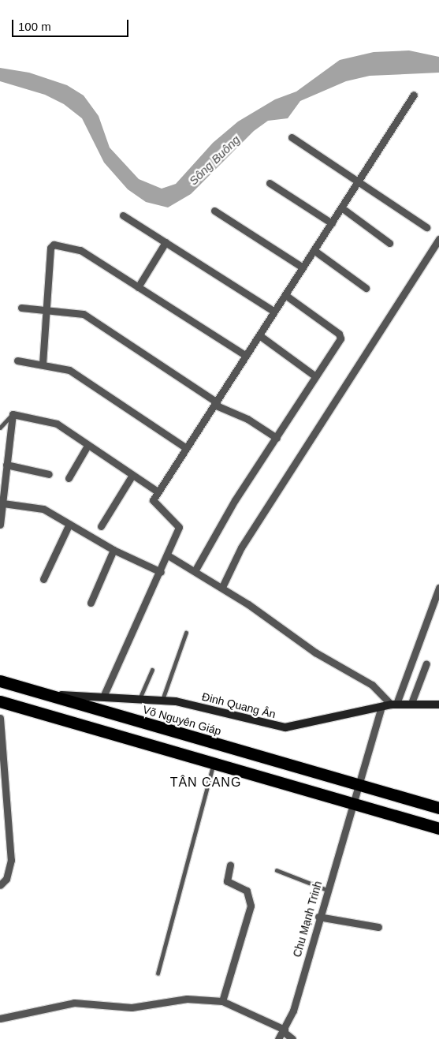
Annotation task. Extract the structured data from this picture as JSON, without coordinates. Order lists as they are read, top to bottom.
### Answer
{
  "streets": {
    "highway": ["Võ Nguyên Giáp"],
    "street": ["Đinh Quang Ân", "Chu Mạnh Trinh"]
  },
  "crossings": [
    ["Đinh Quang Ân", "Võ Nguyên Giáp"],
    ["Đinh Quang Ân", "Chu Mạnh Trinh"],
    ["Võ Nguyên Giáp", "Chu Mạnh Trinh"]
  ],
  "districts": ["TÂN CANG"],
  "water": ["Sông Buông"],
  "scale_bar": "100 m"
}
